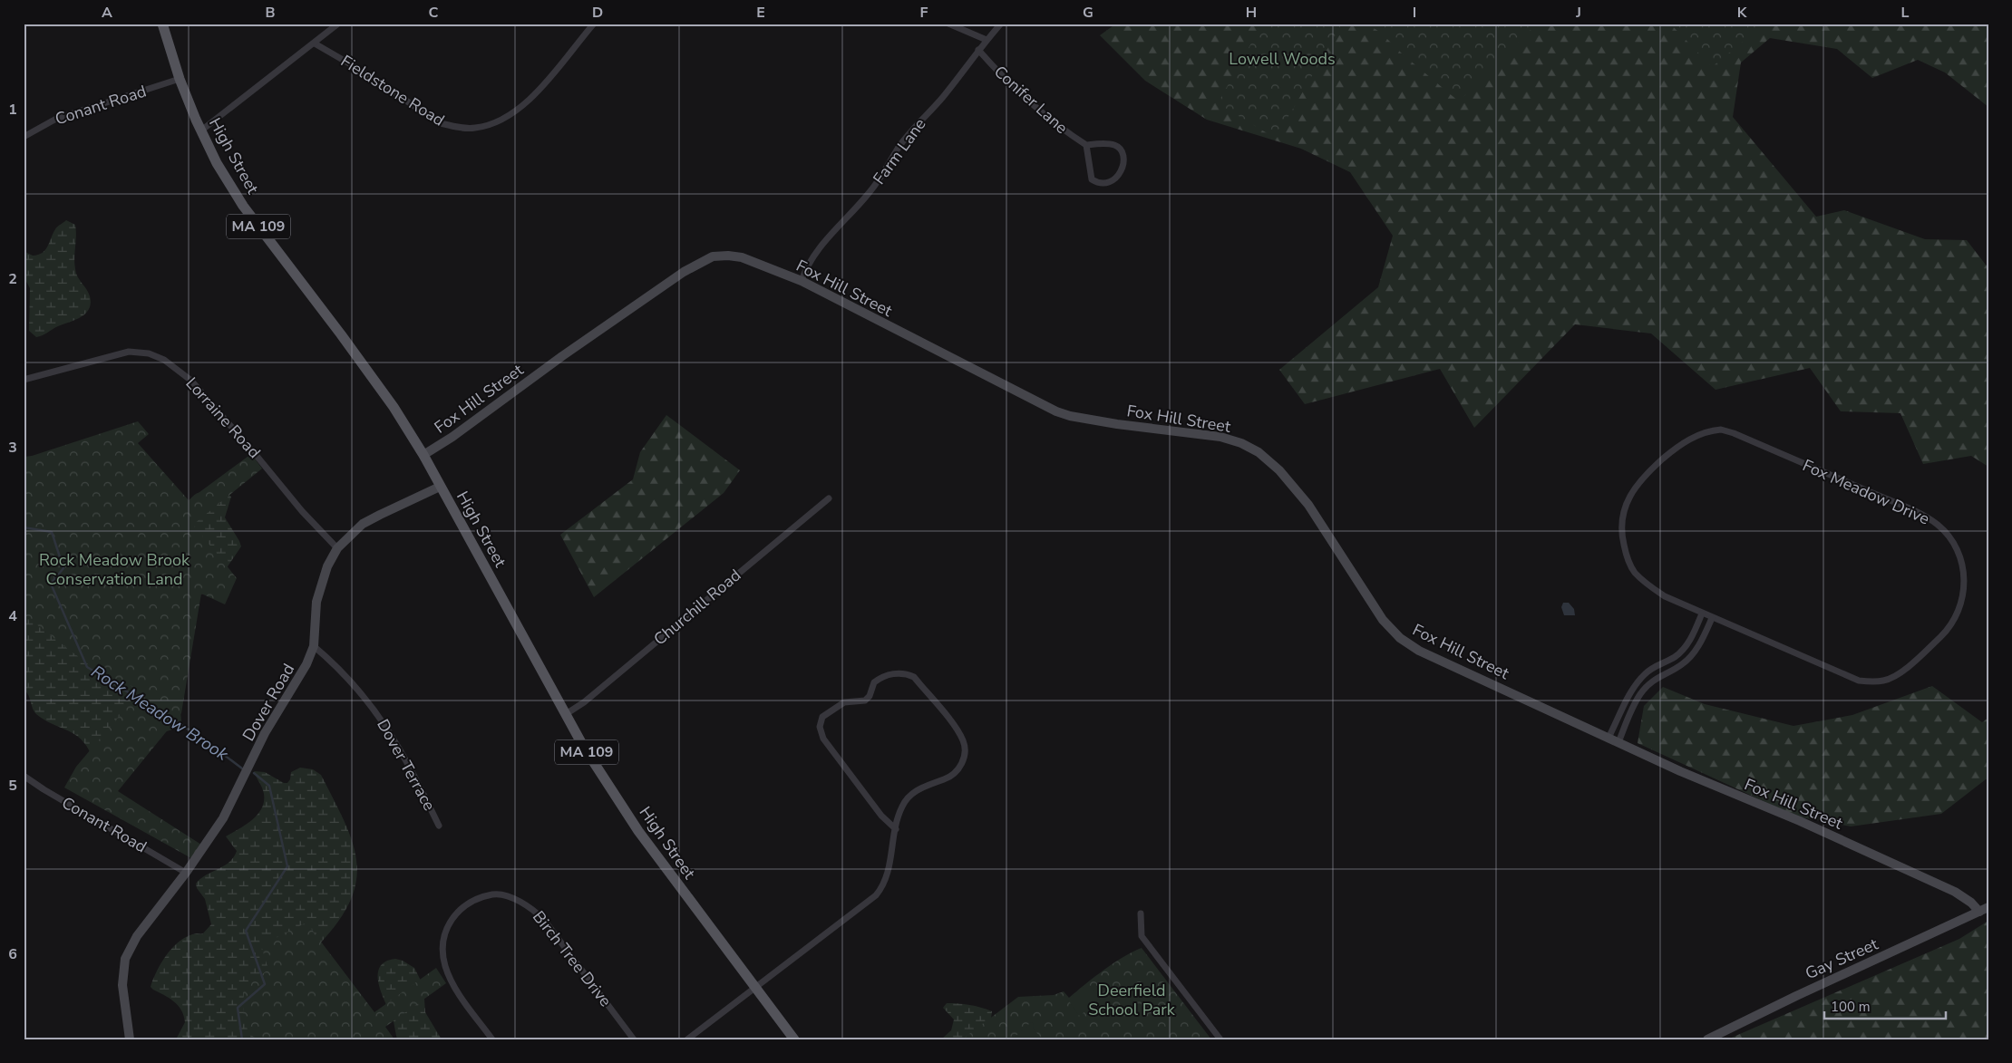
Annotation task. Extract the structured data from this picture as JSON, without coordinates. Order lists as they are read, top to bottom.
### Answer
{
  "streets": {
    "main road": ["High Street", "MA 109"],
    "street": [
      "Fieldstone Road",
      "Conifer Lane",
      "Conant Road",
      "Farm Lane",
      "Fox Hill Street",
      "Lorraine Road",
      "Fox Meadow Drive",
      "Churchill Road",
      "Dover Road",
      "Dover Terrace",
      "Birch Tree Drive",
      "Gay Street"
    ]
  },
  "crossings": [
    ["Conifer Lane", "Farm Lane"],
    ["Conant Road", "High Street"],
    ["Conant Road", "Dover Road"],
    ["Farm Lane", "Fox Hill Street"],
    ["High Street", "Fox Hill Street"],
    ["High Street", "Churchill Road"],
    ["High Street", "Dover Road"],
    ["Fox Hill Street", "Gay Street"],
    ["Lorraine Road", "Dover Road"],
    ["Dover Road", "Dover Terrace"]
  ],
  "water": ["Rock Meadow Brook"],
  "parks": ["Lowell Woods", "Rock Meadow Brook Conservation Land", "Deerfield School Park"],
  "scale_bar": "100 m",
  "grid": {
    "columns": [
      "A",
      "B",
      "C",
      "D",
      "E",
      "F",
      "G",
      "H",
      "I",
      "J",
      "K",
      "L"
    ],
    "rows": [
      "1",
      "2",
      "3",
      "4",
      "5",
      "6"
    ]
  }
}
